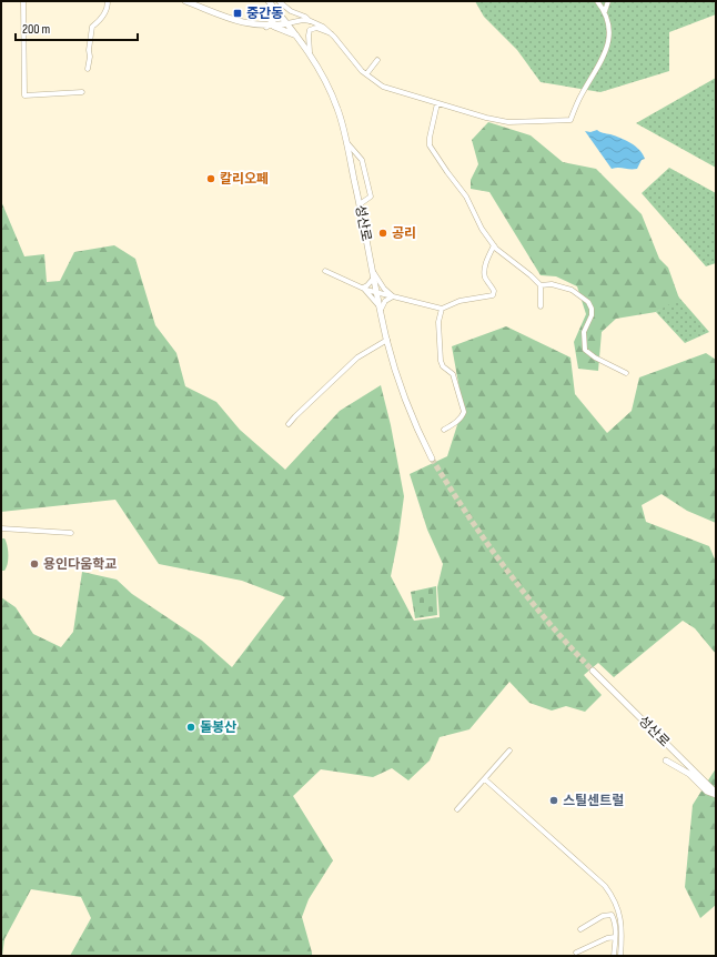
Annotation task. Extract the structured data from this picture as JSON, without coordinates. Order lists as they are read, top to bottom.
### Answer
{
  "streets": {
    "main road": ["성산로"]
  },
  "places": {
    "transit": ["중간동"],
    "other": [
      "칼리오페",
      "공리",
      "용인다움학교",
      "돌봉산",
      "스틸센트럴"
    ]
  },
  "scale_bar": "200 m"
}
